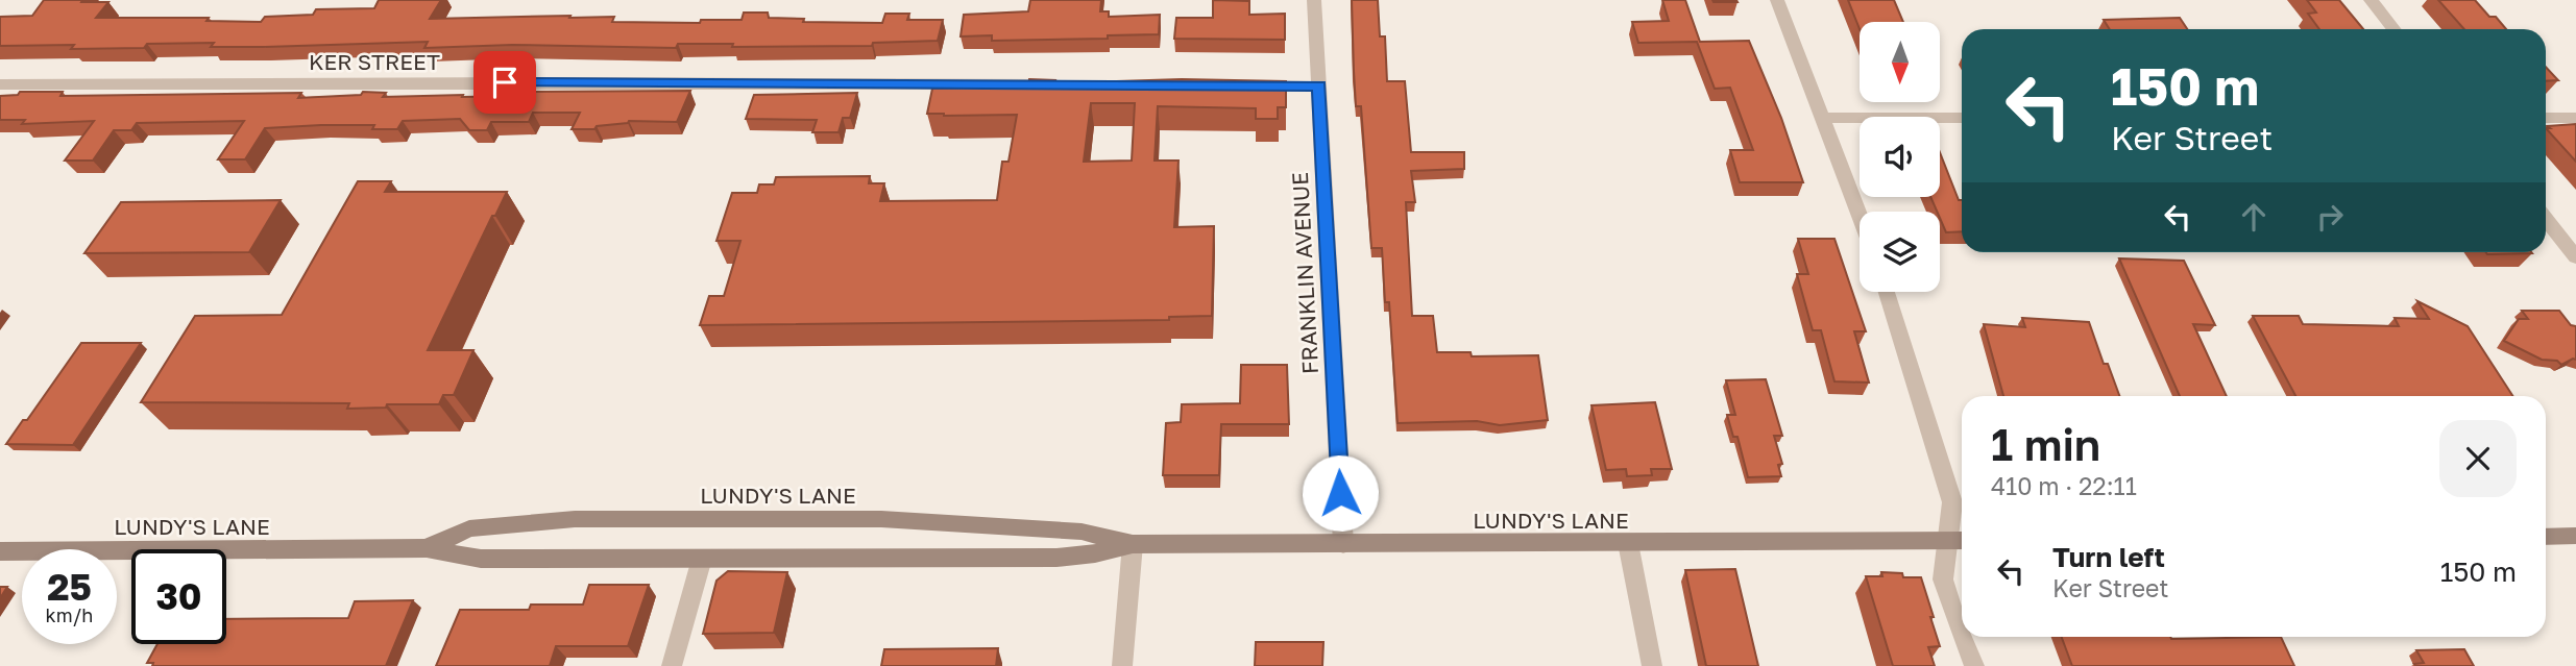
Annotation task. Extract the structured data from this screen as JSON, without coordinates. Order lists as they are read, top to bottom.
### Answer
{
  "streets": {
    "main road": ["LUNDY'S LANE"],
    "street": ["KER STREET", "FRANKLIN AVENUE"]
  },
  "crossings": [
    ["FRANKLIN AVENUE", "LUNDY'S LANE"]
  ],
  "north": "bottom",
  "page": {
    "turn": ["150 m", "Ker Street"],
    "heading": ["1 min", "410 m · 22:11"],
    "list": [
      {
        "name": "Turn left",
        "note": "Ker Street",
        "value": "150 m"
      }
    ],
    "speed": "25 km/h",
    "limit": "30"
  }
}
